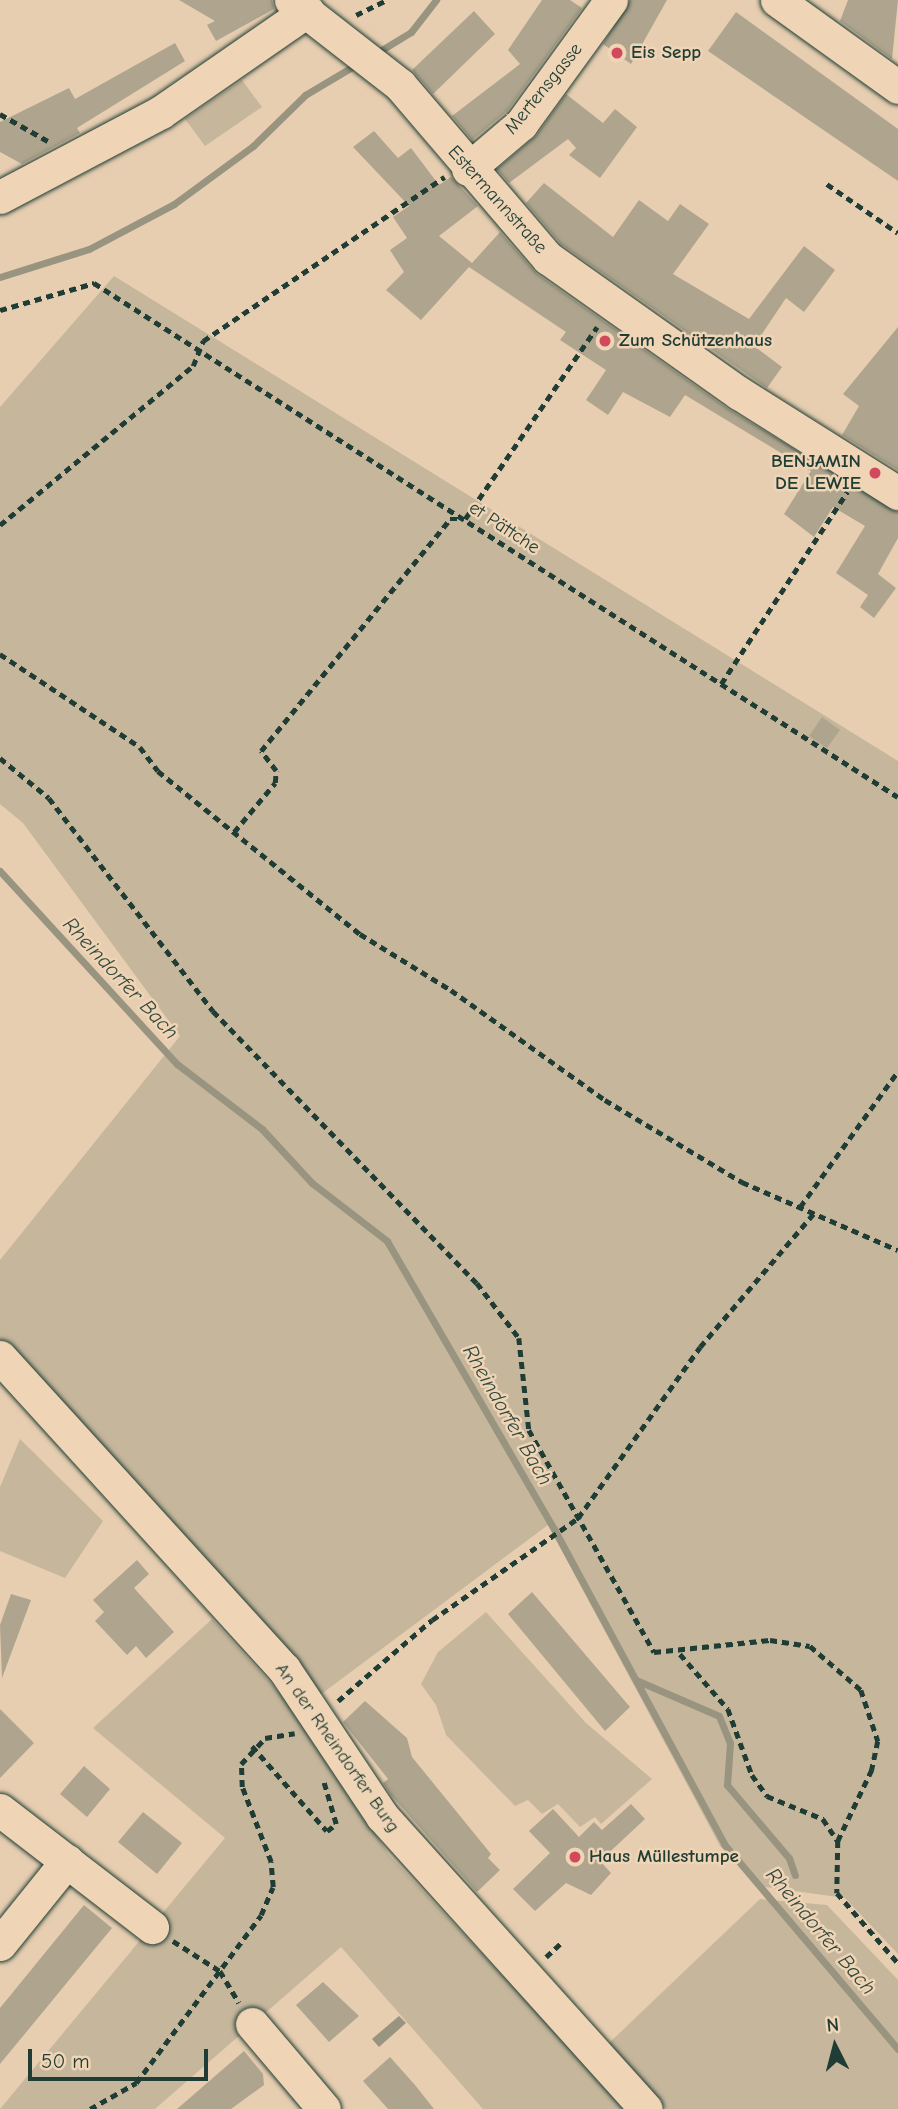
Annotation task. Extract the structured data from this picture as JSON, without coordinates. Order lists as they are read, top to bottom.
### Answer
{
  "streets": {
    "street": ["Mertensgasse", "Estermannstraße", "An der Rheindorfer Burg"],
    "path": ["et Pättche"]
  },
  "crossings": [
    ["Mertensgasse", "Estermannstraße"]
  ],
  "water": ["Rheindorfer Bach"],
  "places": [
    "Eis Sepp",
    "Zum Schützenhaus",
    "BENJAMIN DE LEWIE",
    "Haus Müllestumpe"
  ],
  "scale_bar": "50 m",
  "north": "top"
}
